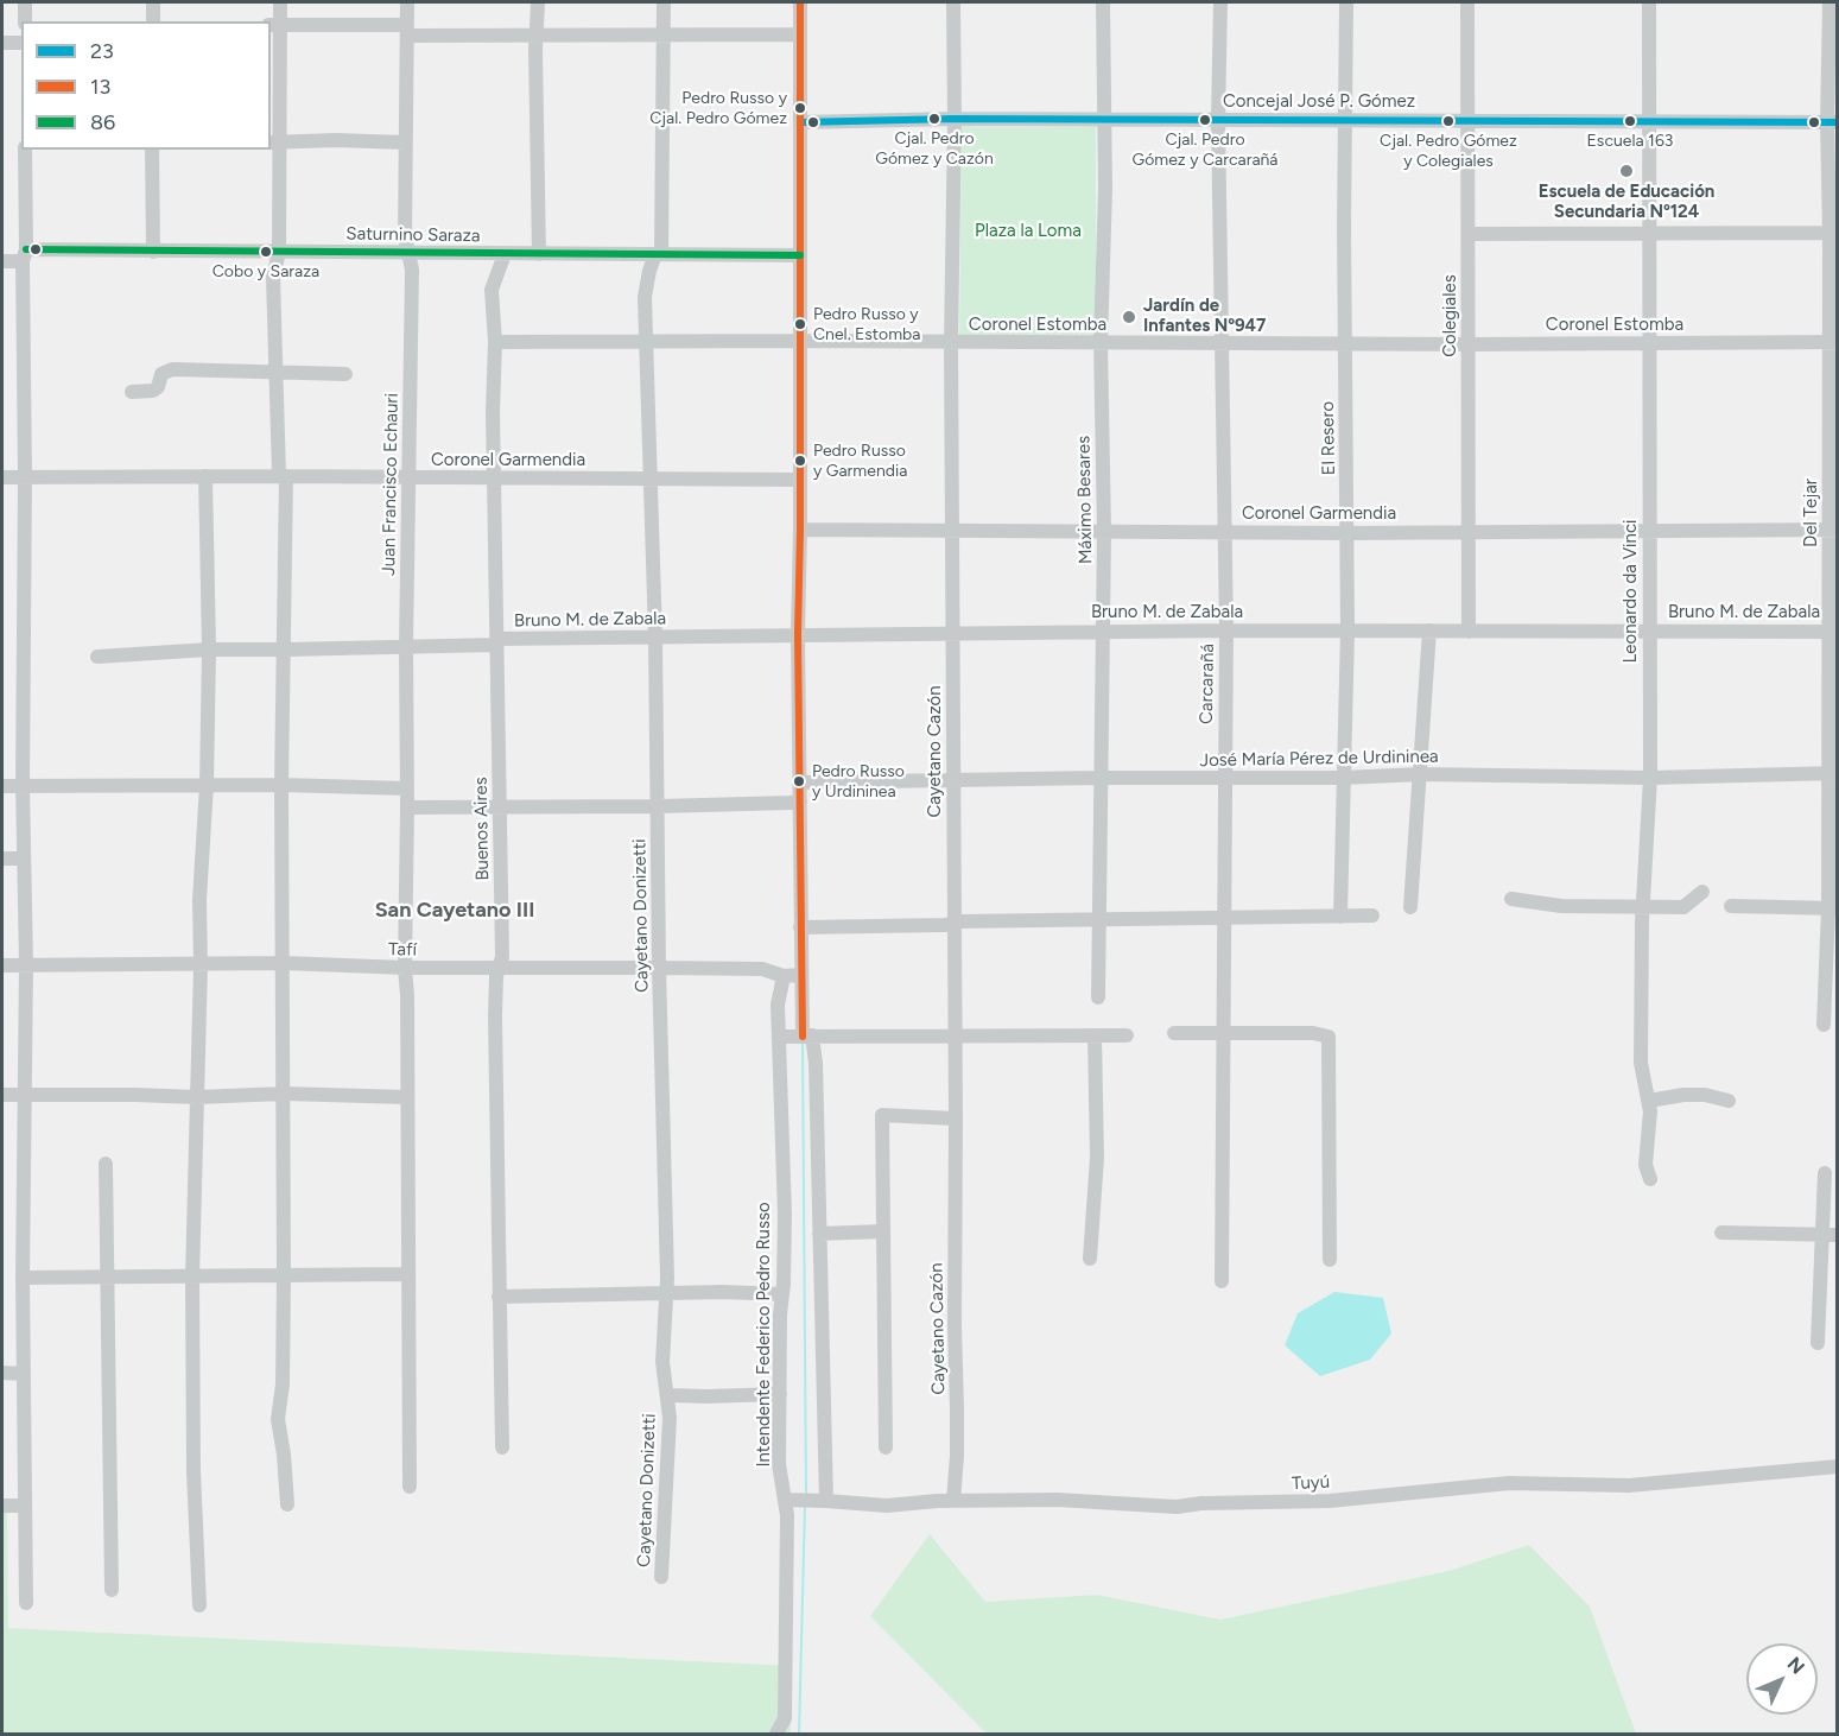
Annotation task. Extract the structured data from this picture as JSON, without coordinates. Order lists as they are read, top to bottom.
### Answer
{
  "streets": {
    "street": [
      "Concejal José P. Gómez",
      "Saturnino Saraza",
      "Colegiales",
      "Coronel Estomba",
      "El Resero",
      "Coronel Garmendia",
      "Juan Francisco Echauri",
      "Máximo Besares",
      "Del Tejar",
      "Leonardo da Vinci",
      "Bruno M. de Zabala",
      "Carcarañá",
      "Cayetano Cazón",
      "José María Pérez de Urdininea",
      "Buenos Aires",
      "Cayetano Donizetti",
      "Tafí",
      "Intendente Federico Pedro Russo",
      "Tuyú"
    ]
  },
  "crossings": [
    ["Concejal José P. Gómez", "Colegiales"],
    ["Concejal José P. Gómez", "El Resero"],
    ["Concejal José P. Gómez", "Máximo Besares"],
    ["Concejal José P. Gómez", "Del Tejar"],
    ["Concejal José P. Gómez", "Leonardo da Vinci"],
    ["Concejal José P. Gómez", "Carcarañá"],
    ["Concejal José P. Gómez", "Cayetano Cazón"],
    ["Saturnino Saraza", "Juan Francisco Echauri"],
    ["Saturnino Saraza", "Buenos Aires"],
    ["Saturnino Saraza", "Cayetano Donizetti"],
    ["Colegiales", "Coronel Estomba"],
    ["Colegiales", "Coronel Garmendia"],
    ["Colegiales", "Bruno M. de Zabala"],
    ["Coronel Estomba", "El Resero"],
    ["Coronel Estomba", "Máximo Besares"],
    ["Coronel Estomba", "Del Tejar"],
    ["Coronel Estomba", "Leonardo da Vinci"],
    ["Coronel Estomba", "Carcarañá"],
    ["Coronel Estomba", "Cayetano Cazón"],
    ["Coronel Estomba", "Buenos Aires"],
    ["Coronel Estomba", "Cayetano Donizetti"],
    ["El Resero", "Coronel Garmendia"],
    ["El Resero", "Bruno M. de Zabala"],
    ["El Resero", "José María Pérez de Urdininea"],
    ["Coronel Garmendia", "Juan Francisco Echauri"],
    ["Coronel Garmendia", "Máximo Besares"],
    ["Coronel Garmendia", "Del Tejar"],
    ["Coronel Garmendia", "Leonardo da Vinci"],
    ["Coronel Garmendia", "Carcarañá"],
    ["Coronel Garmendia", "Cayetano Cazón"],
    ["Coronel Garmendia", "Buenos Aires"],
    ["Coronel Garmendia", "Cayetano Donizetti"],
    ["Juan Francisco Echauri", "Bruno M. de Zabala"],
    ["Juan Francisco Echauri", "Tafí"],
    ["Máximo Besares", "Bruno M. de Zabala"],
    ["Máximo Besares", "José María Pérez de Urdininea"],
    ["Del Tejar", "Bruno M. de Zabala"],
    ["Del Tejar", "José María Pérez de Urdininea"],
    ["Leonardo da Vinci", "Bruno M. de Zabala"],
    ["Leonardo da Vinci", "José María Pérez de Urdininea"],
    ["Bruno M. de Zabala", "Carcarañá"],
    ["Bruno M. de Zabala", "Cayetano Cazón"],
    ["Bruno M. de Zabala", "Buenos Aires"],
    ["Bruno M. de Zabala", "Cayetano Donizetti"],
    ["Carcarañá", "José María Pérez de Urdininea"],
    ["Cayetano Cazón", "José María Pérez de Urdininea"],
    ["Cayetano Cazón", "Tuyú"],
    ["Buenos Aires", "Tafí"],
    ["Cayetano Donizetti", "Tafí"],
    ["Tafí", "Intendente Federico Pedro Russo"],
    ["Intendente Federico Pedro Russo", "Tuyú"]
  ],
  "districts": ["San Cayetano III"],
  "parks": ["Plaza la Loma"],
  "places": [
    "Pedro Russo y Cjal. Pedro Gómez",
    "Cjal. Pedro Gómez y Cazón",
    "Cjal. Pedro Gómez y Carcarañá",
    "Cjal. Pedro Gómez y Colegiales",
    "Escuela 163",
    "Escuela de Educación Secundaria Nº124",
    "Cobo y Saraza",
    "Jardín de Infantes Nº947",
    "Pedro Russo y Cnel. Estomba",
    "Pedro Russo y Garmendia",
    "Pedro Russo y Urdininea"
  ],
  "lines": ["transit line 13", "transit line 23", "transit line 86"],
  "legend": ["23", "13", "86"],
  "north": "top right"
}
